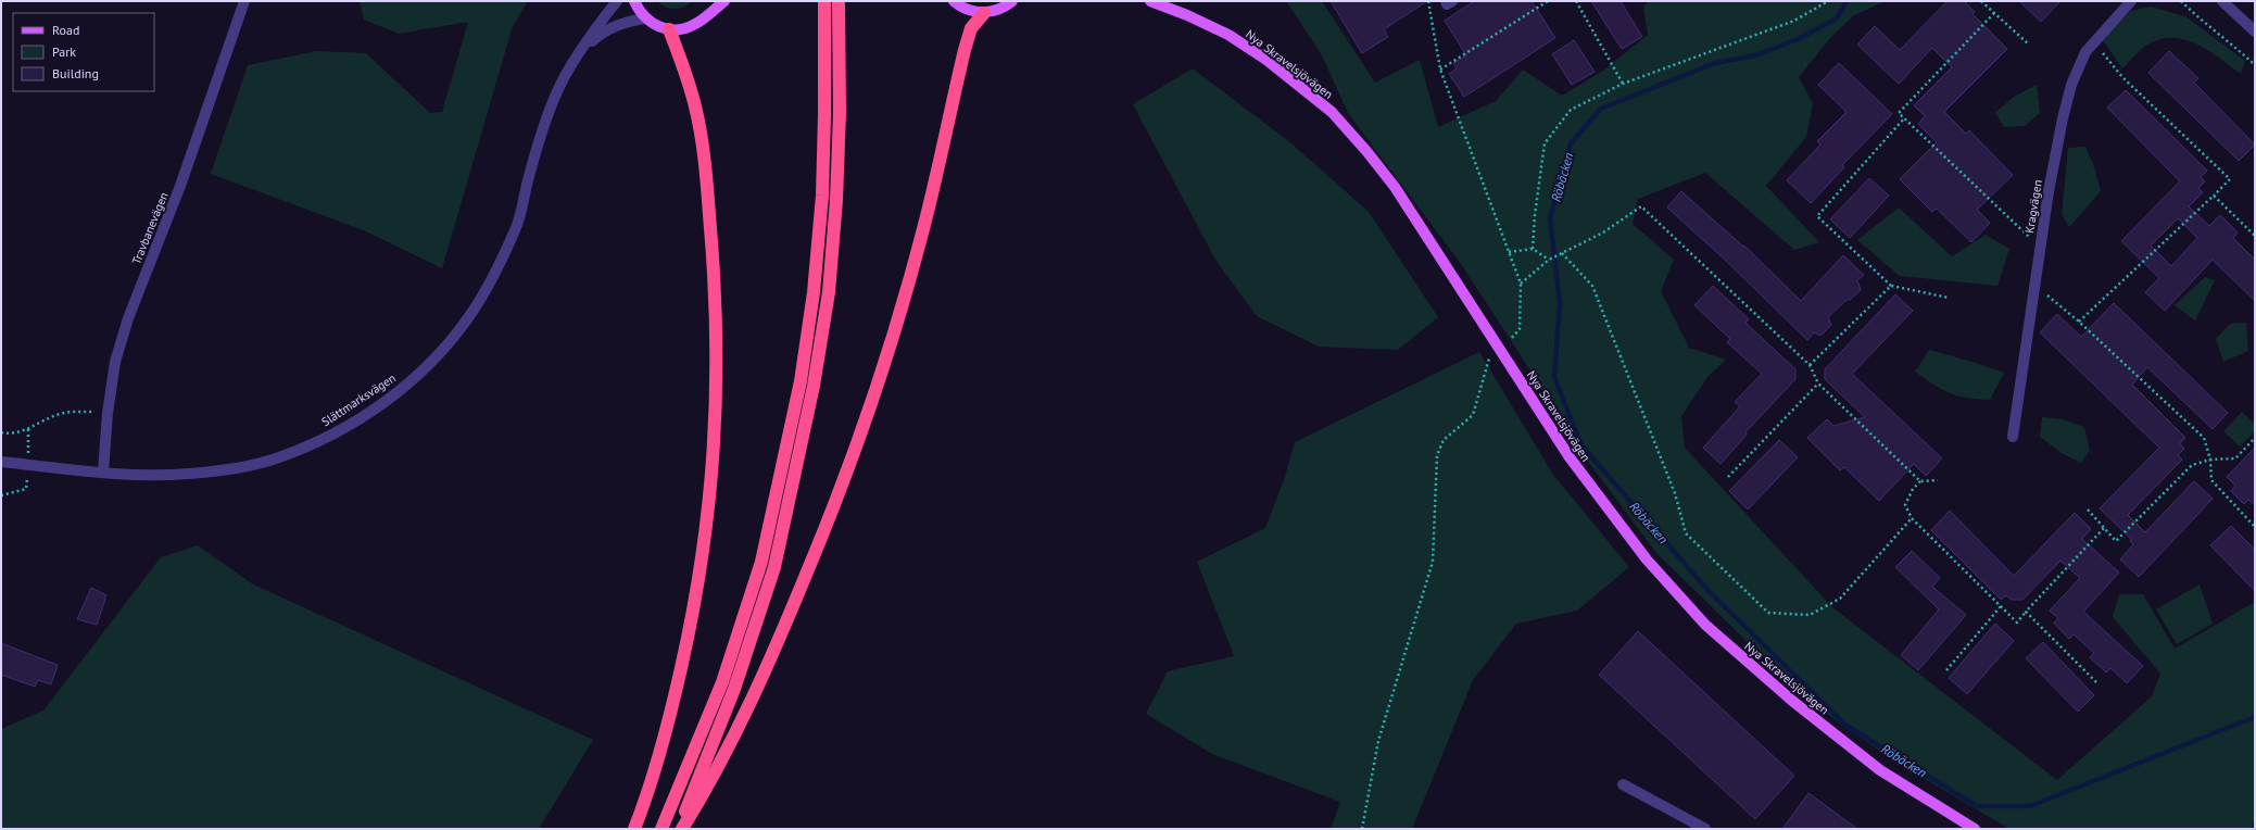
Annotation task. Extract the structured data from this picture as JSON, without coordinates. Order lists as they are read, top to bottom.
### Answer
{
  "streets": {
    "main road": ["Nya Skravelsjövägen"],
    "street": ["Kragvägen", "Travbanevägen", "Slättmarksvägen"]
  },
  "crossings": [
    ["Travbanevägen", "Slättmarksvägen"]
  ],
  "water": ["Röbäcken"],
  "legend": ["Road", "Park", "Building"]
}
